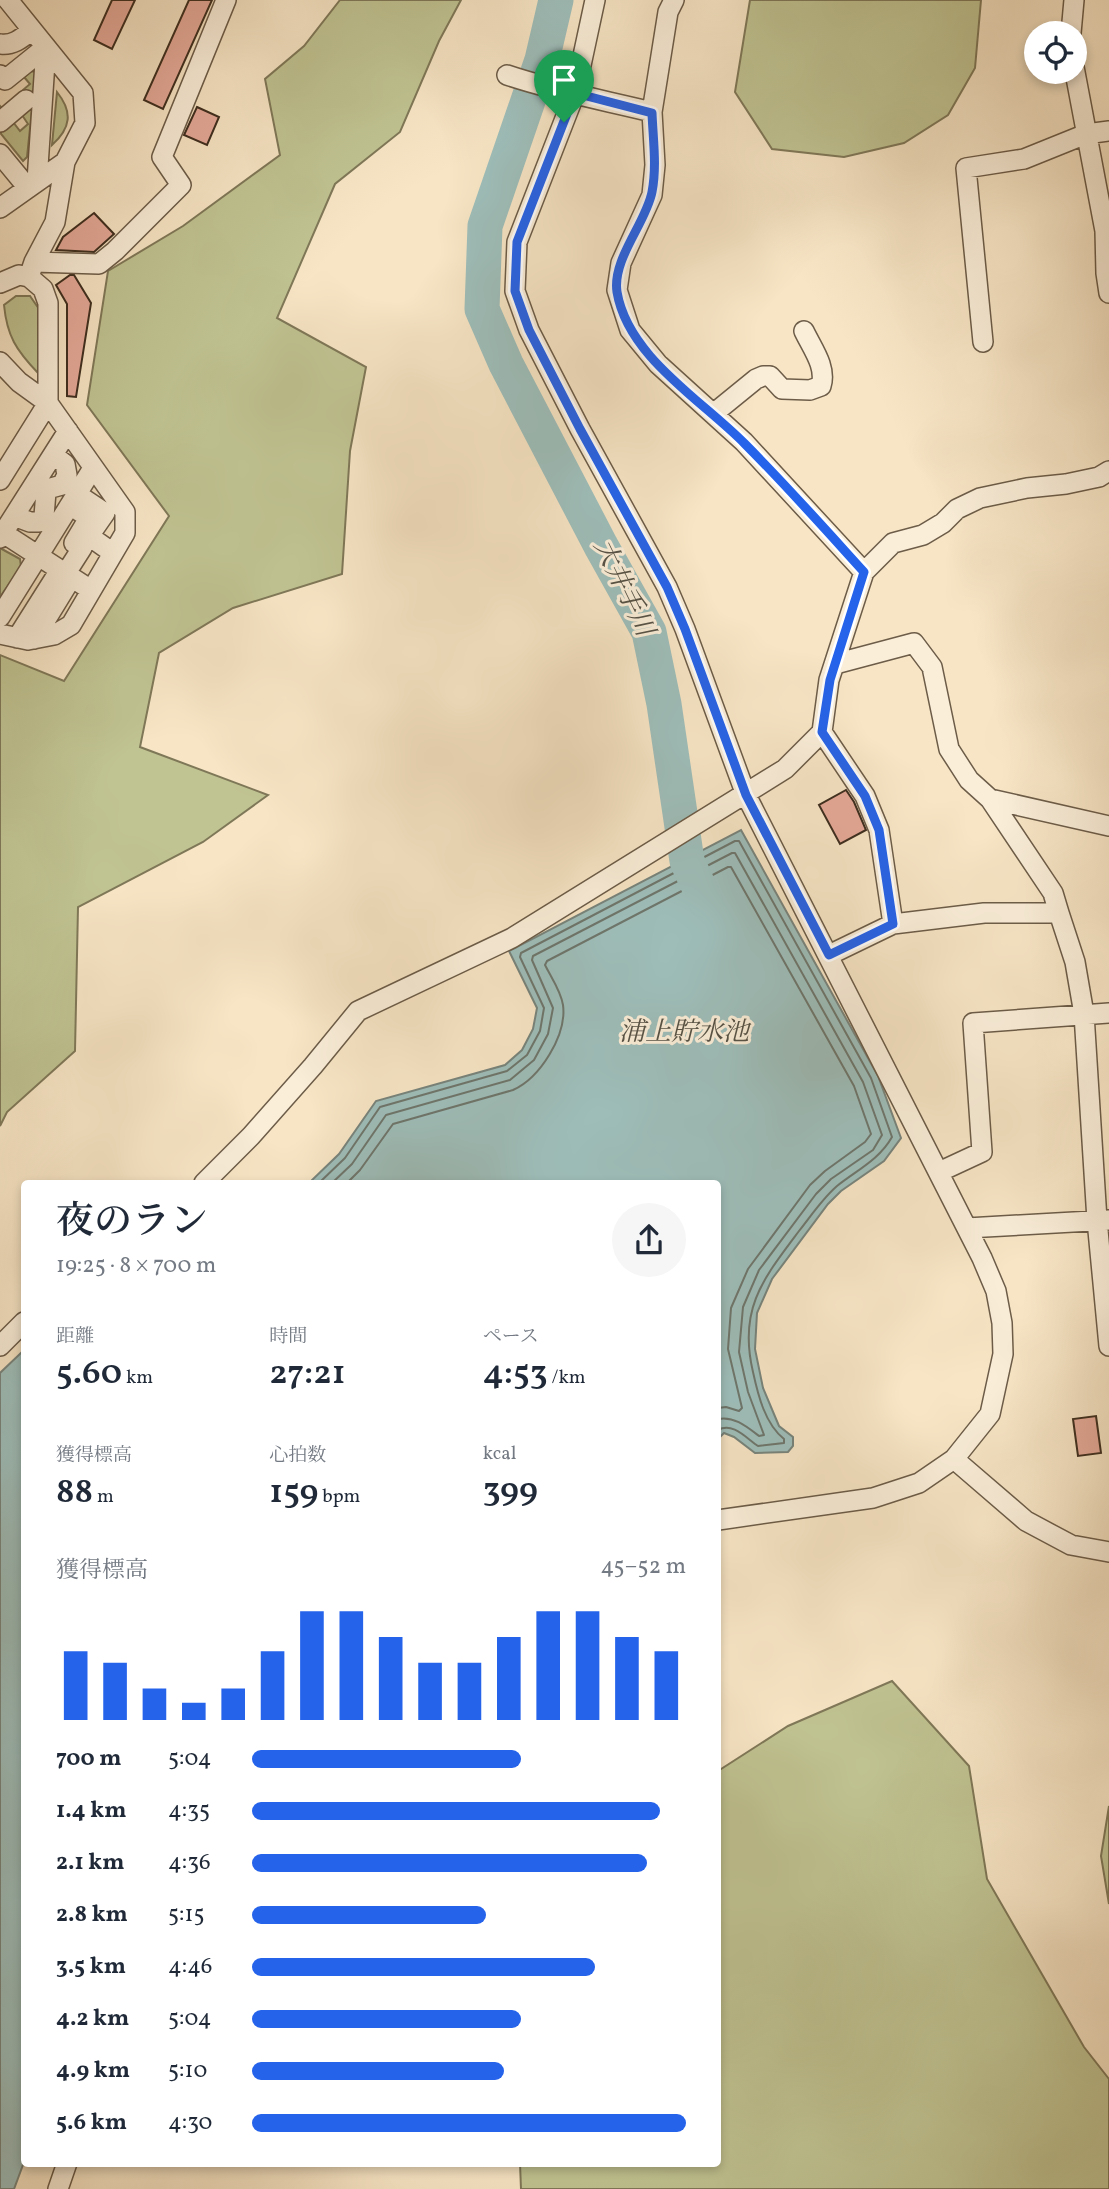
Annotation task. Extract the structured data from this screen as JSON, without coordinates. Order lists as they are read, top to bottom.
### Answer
{
  "water": ["大井手川", "浦上貯水池"],
  "page": {
    "heading": ["夜のラン", "19:25 · 8 × 700 m"],
    "stats": [
      ["距離", "5.60 km"],
      ["時間", "27:21"],
      ["ペース", "4:53 /km"],
      ["獲得標高", "88 m"],
      ["心拍数", "159 bpm"],
      ["kcal", "399"]
    ],
    "chart": ["獲得標高", "45–52 m"],
    "list": [
      {
        "name": "700 m",
        "note": "5:04"
      },
      {
        "name": "1.4 km",
        "note": "4:35"
      },
      {
        "name": "2.1 km",
        "note": "4:36"
      },
      {
        "name": "2.8 km",
        "note": "5:15"
      },
      {
        "name": "3.5 km",
        "note": "4:46"
      },
      {
        "name": "4.2 km",
        "note": "5:04"
      },
      {
        "name": "4.9 km",
        "note": "5:10"
      },
      {
        "name": "5.6 km",
        "note": "4:30"
      }
    ]
  }
}
